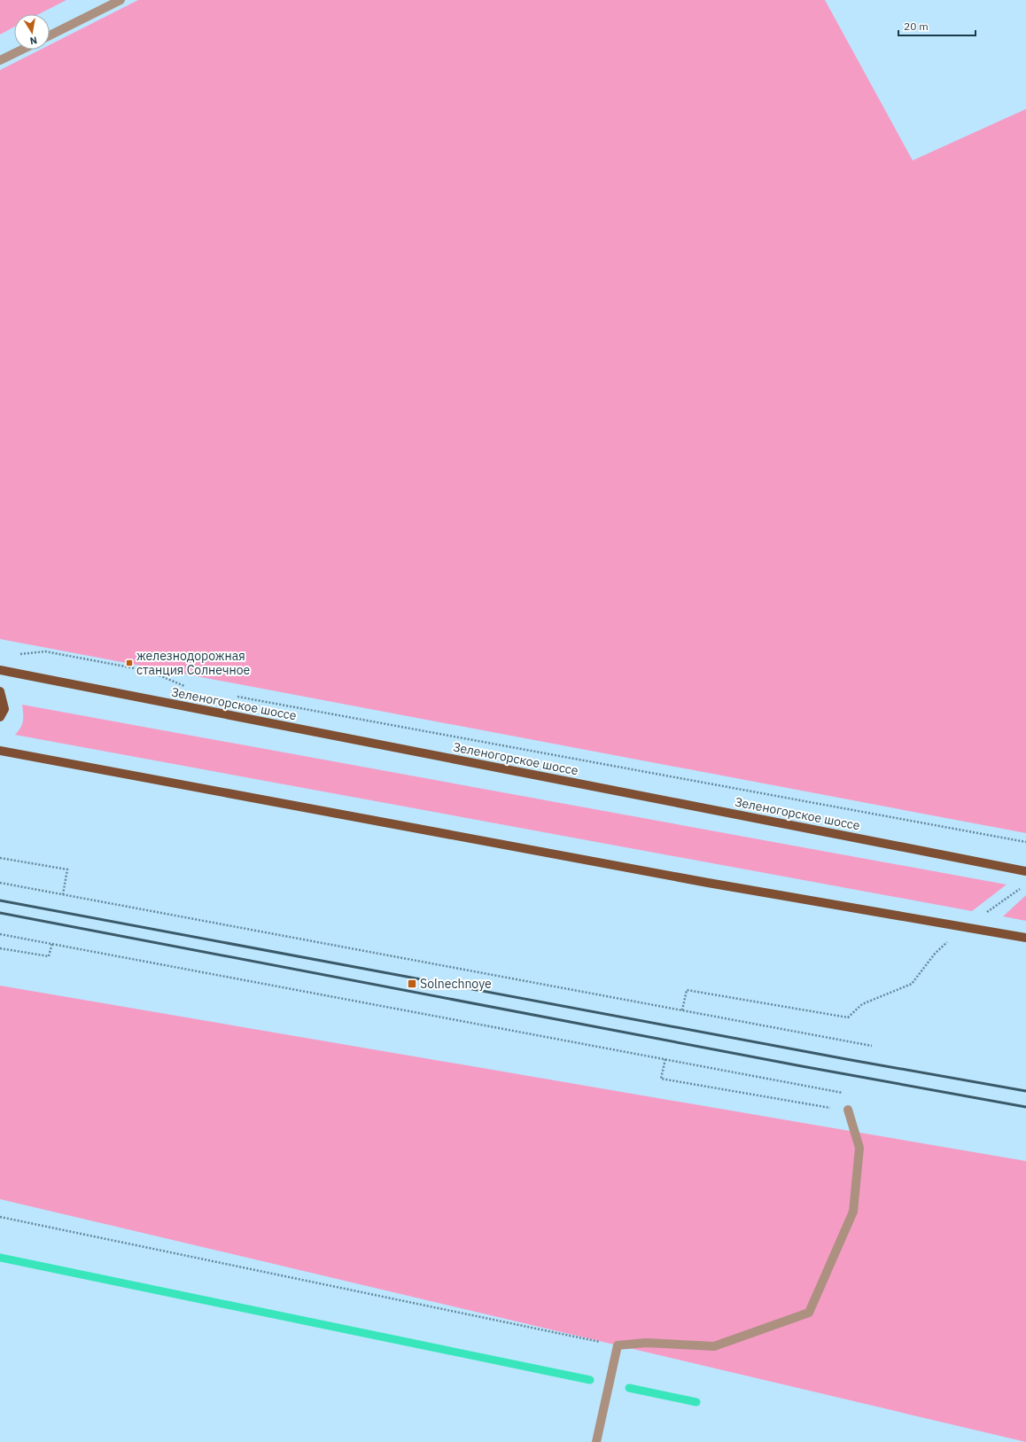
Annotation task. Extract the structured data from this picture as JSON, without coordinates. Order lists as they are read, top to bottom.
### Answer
{
  "streets": {
    "main road": ["Зеленогорское шоссе"]
  },
  "places": {
    "transit": ["железнодорожная станция Солнечное", "Solnechnoye"]
  },
  "scale_bar": "20 m",
  "north": "bottom"
}
